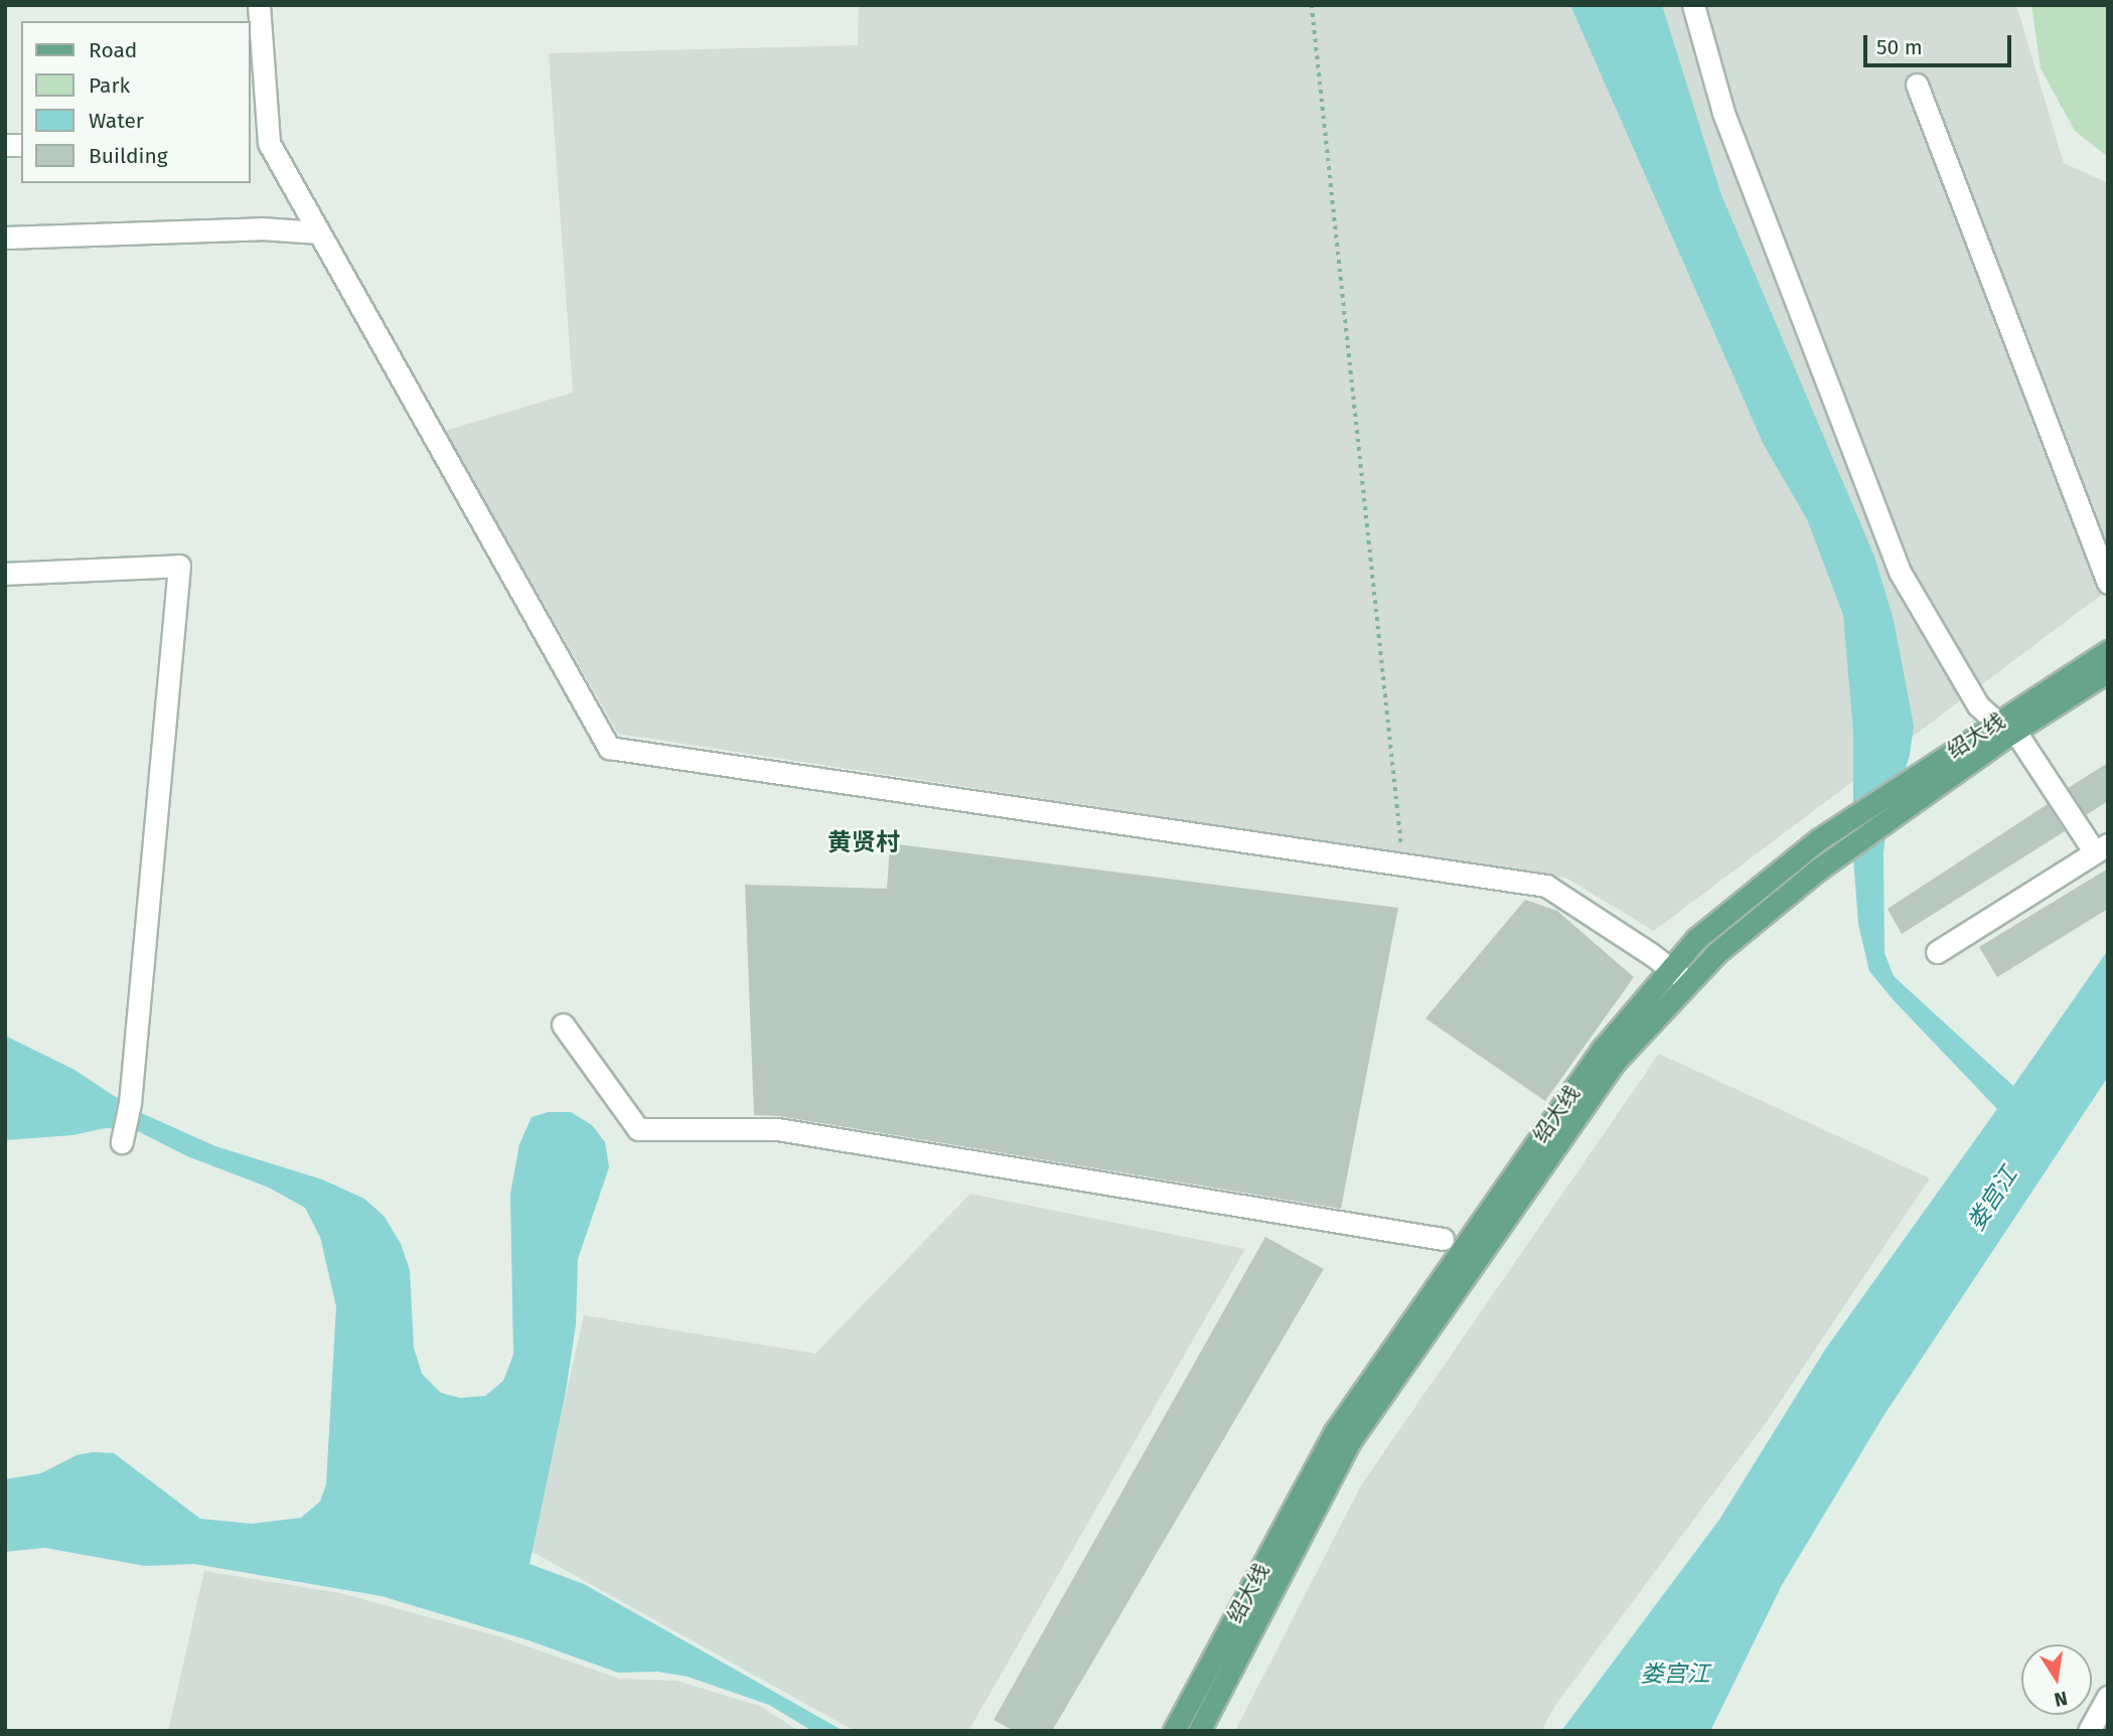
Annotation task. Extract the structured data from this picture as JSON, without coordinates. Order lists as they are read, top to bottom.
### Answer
{
  "streets": {
    "main road": ["绍大线"]
  },
  "districts": ["黄贤村"],
  "water": ["娄宫江"],
  "legend": [
    "Road",
    "Park",
    "Water",
    "Building"
  ],
  "scale_bar": "50 m",
  "north": "bottom"
}
